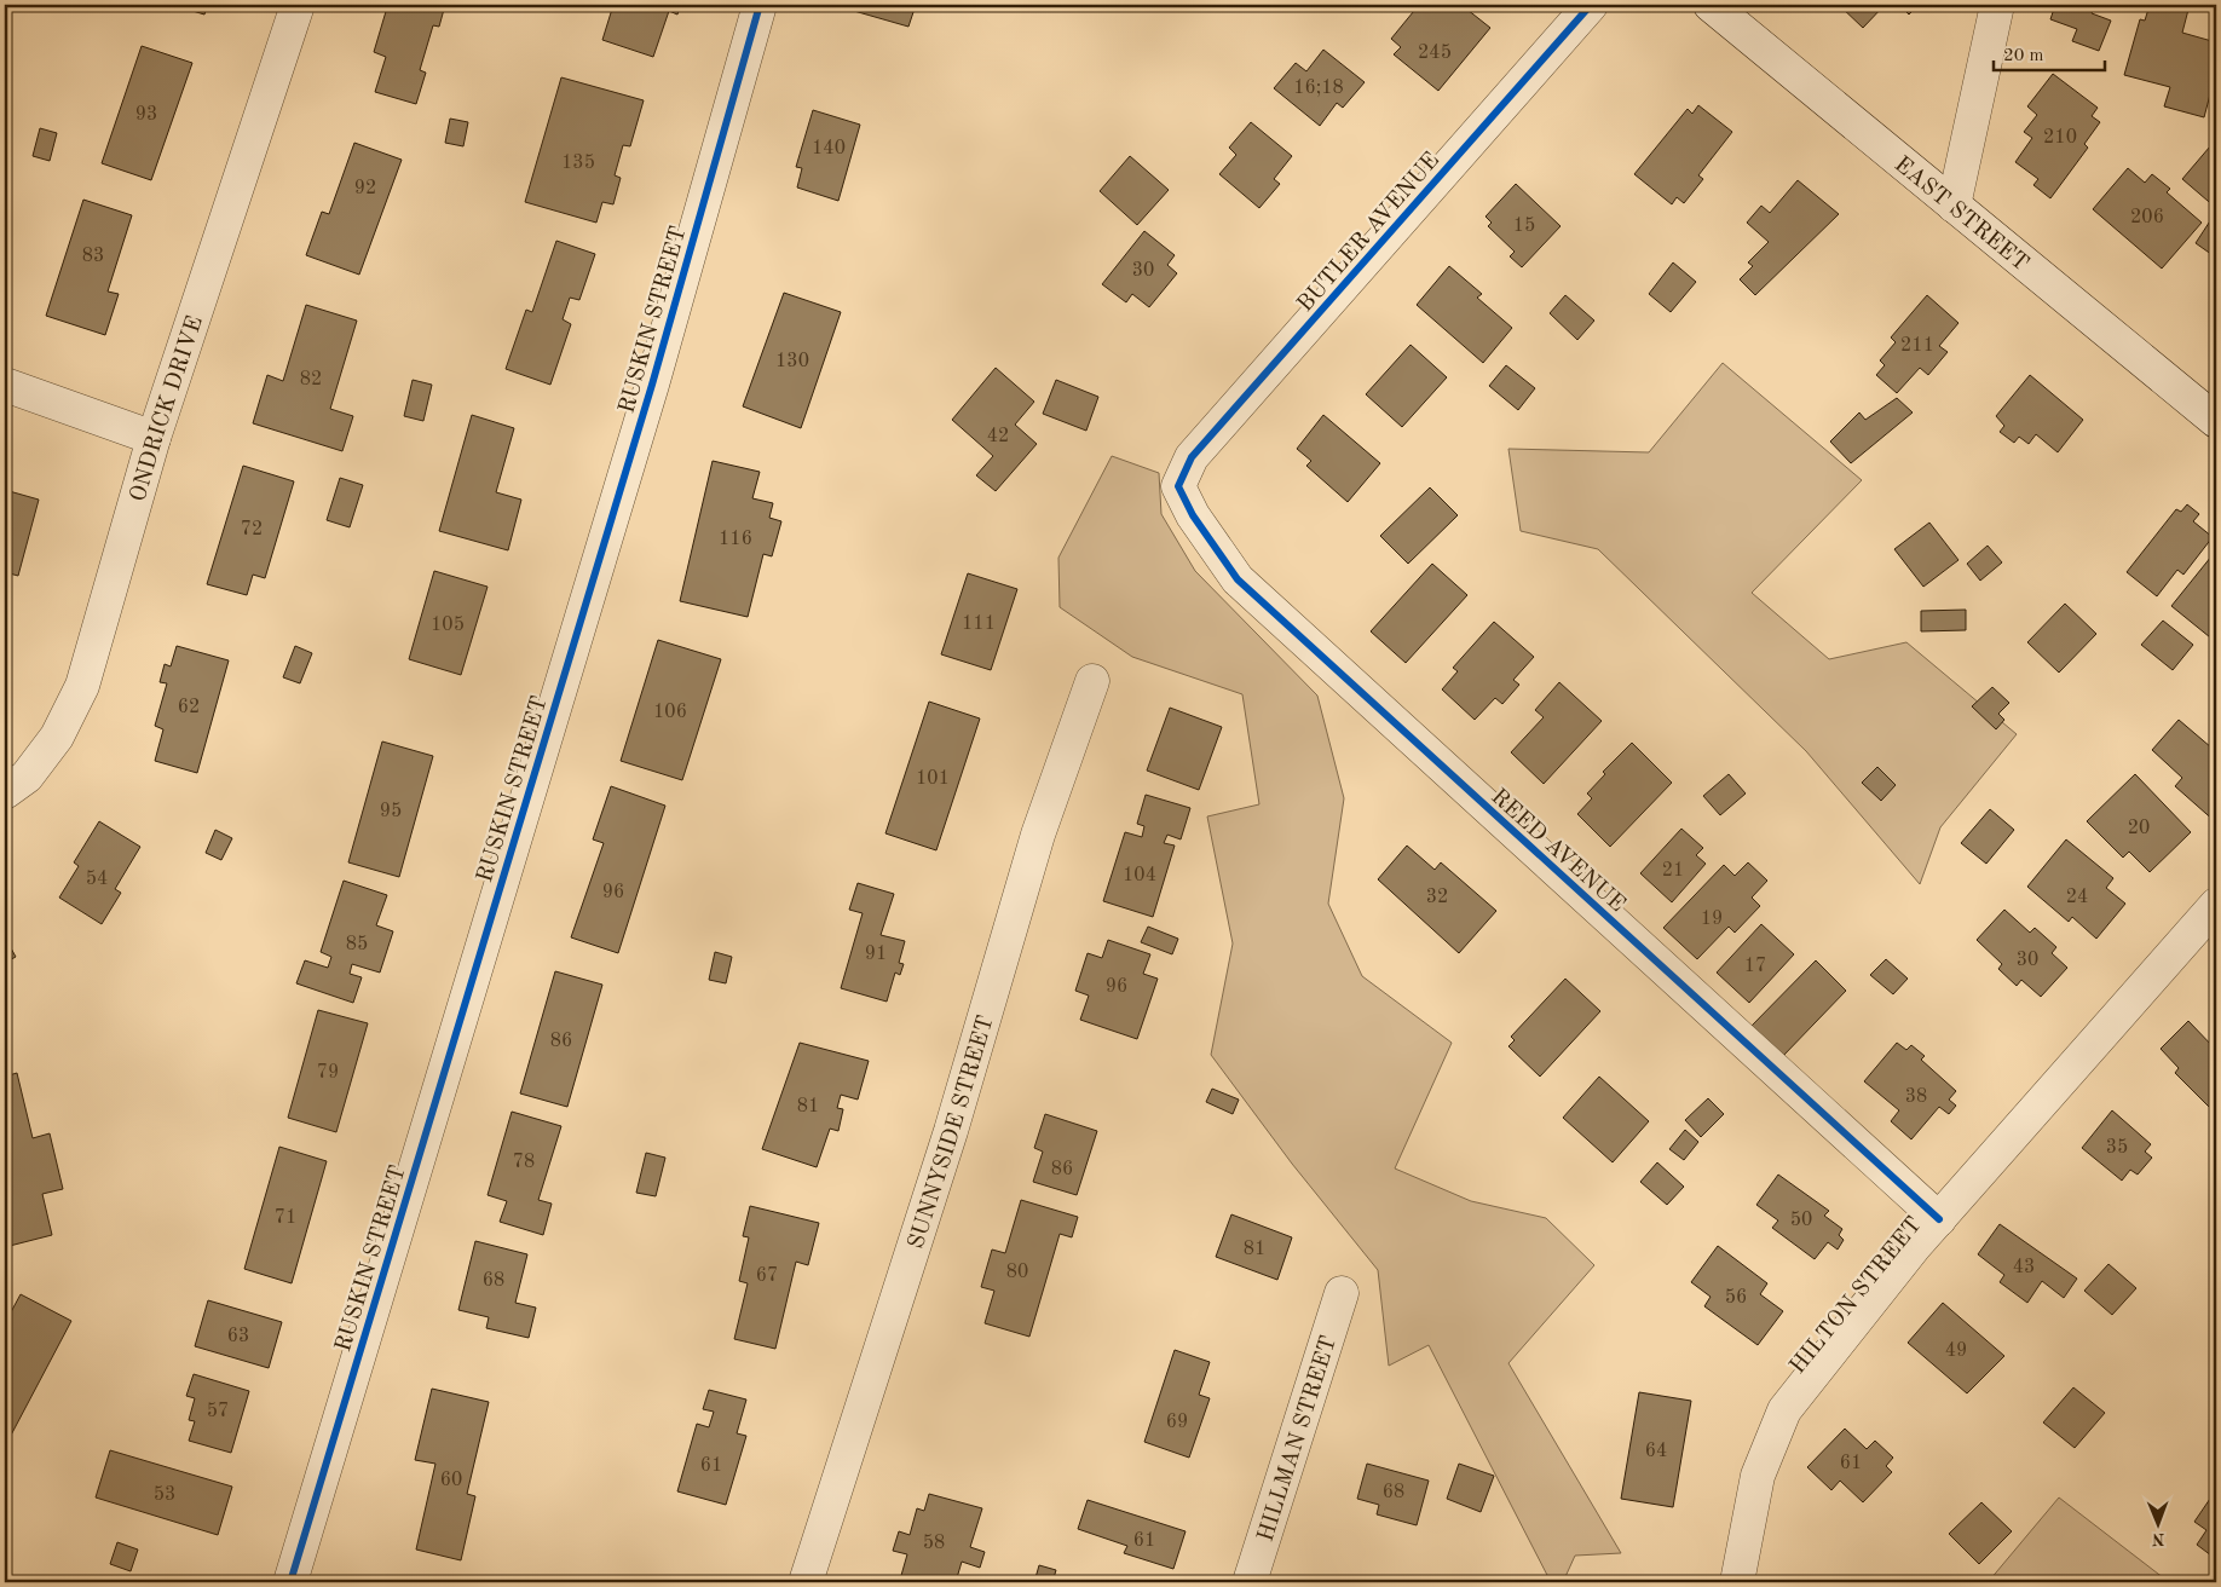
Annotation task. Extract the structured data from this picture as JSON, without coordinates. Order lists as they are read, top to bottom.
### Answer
{
  "streets": {
    "street": [
      "EAST STREET",
      "BUTLER AVENUE",
      "RUSKIN STREET",
      "ONDRICK DRIVE",
      "REED AVENUE",
      "SUNNYSIDE STREET",
      "HILTON STREET",
      "HILLMAN STREET"
    ]
  },
  "crossings": [
    ["BUTLER AVENUE", "REED AVENUE"],
    ["REED AVENUE", "HILTON STREET"]
  ],
  "house_numbers": [
    "245",
    "16;18",
    "93",
    "210",
    "140",
    "135",
    "92",
    "206",
    "15",
    "83",
    "30",
    "211",
    "130",
    "82",
    "42",
    "72",
    "116",
    "111",
    "105",
    "62",
    "106",
    "101",
    "95",
    "20",
    "21",
    "104",
    "54",
    "96",
    "32",
    "24",
    "19",
    "85",
    "91",
    "30",
    "17",
    "96",
    "86",
    "79",
    "38",
    "81",
    "35",
    "78",
    "86",
    "71",
    "50",
    "81",
    "43",
    "80",
    "67",
    "68",
    "56",
    "63",
    "49",
    "57",
    "69",
    "64",
    "61",
    "61",
    "60",
    "68",
    "53",
    "61",
    "58"
  ],
  "scale_bar": "20 m",
  "north": "bottom"
}
